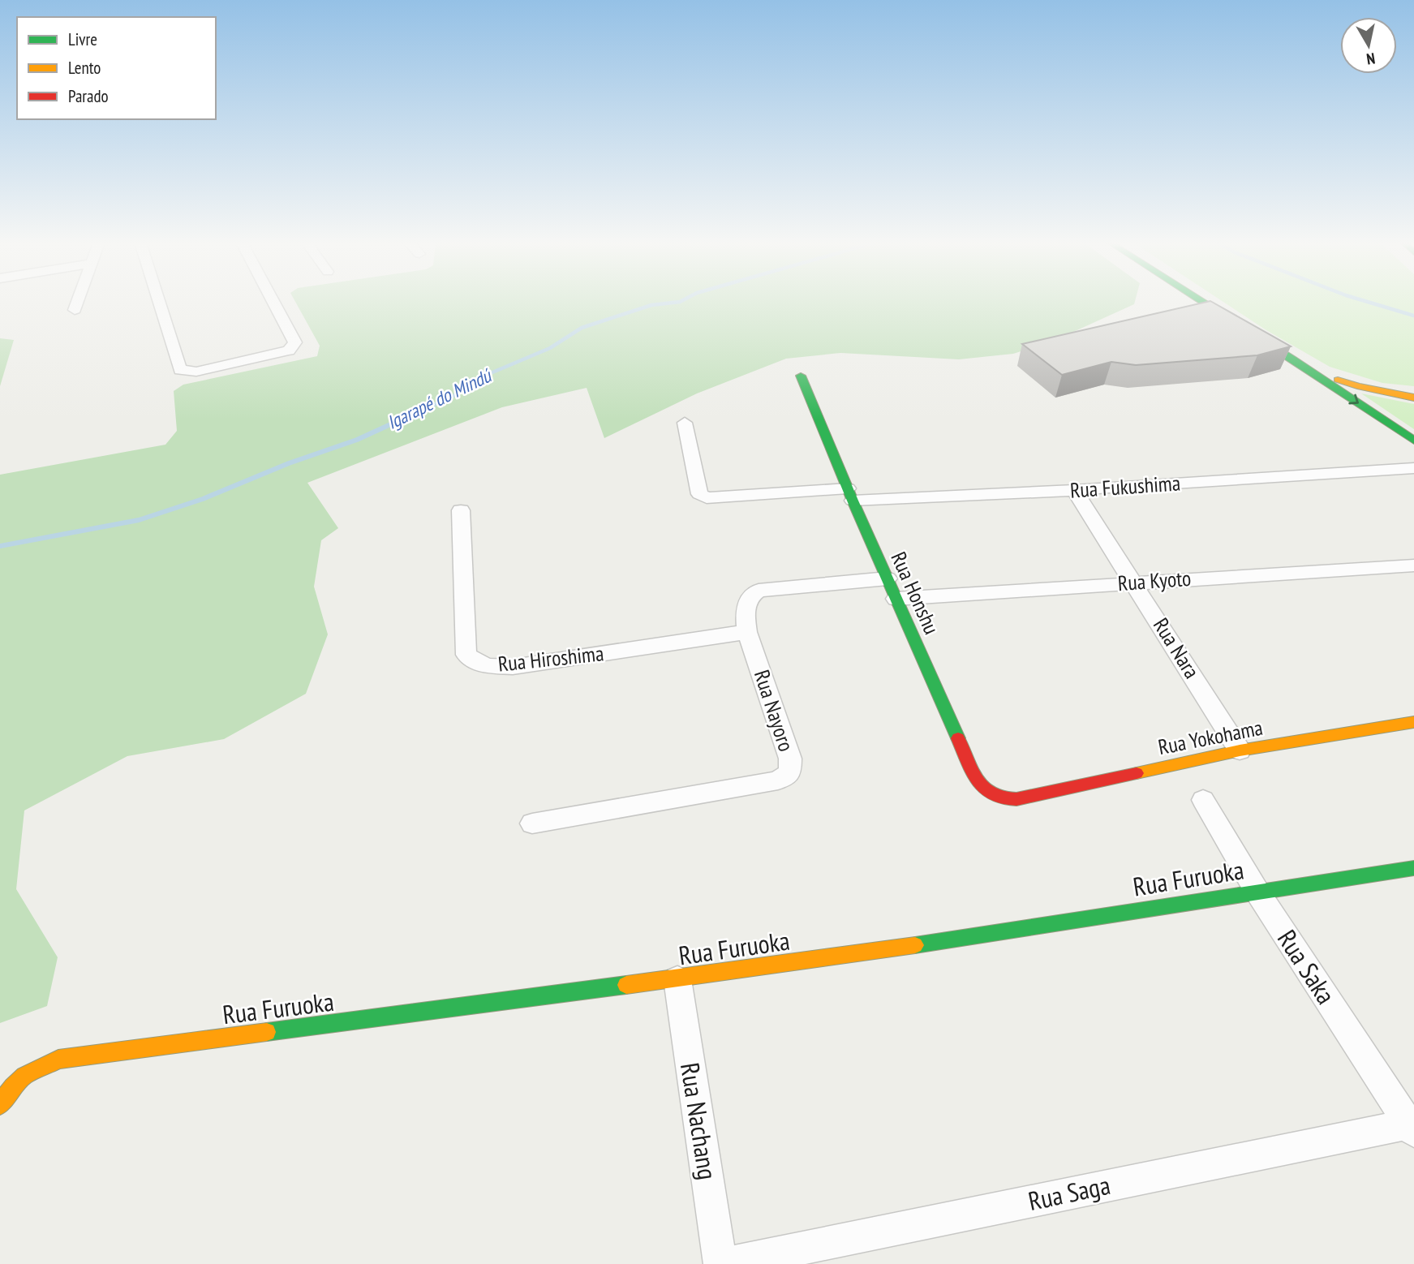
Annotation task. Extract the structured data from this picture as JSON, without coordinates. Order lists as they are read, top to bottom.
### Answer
{
  "streets": {
    "street": [
      "Rua Fukushima",
      "Rua Kyoto",
      "Rua Honshu",
      "Rua Nara",
      "Rua Hiroshima",
      "Rua Nayoro",
      "Rua Yokohama",
      "Rua Furuoka",
      "Rua Saka",
      "Rua Nachang",
      "Rua Saga"
    ]
  },
  "crossings": [
    ["Rua Fukushima", "Rua Honshu"],
    ["Rua Fukushima", "Rua Nara"],
    ["Rua Kyoto", "Rua Honshu"],
    ["Rua Kyoto", "Rua Nara"],
    ["Rua Honshu", "Rua Nayoro"],
    ["Rua Honshu", "Rua Yokohama"],
    ["Rua Nara", "Rua Yokohama"],
    ["Rua Hiroshima", "Rua Nayoro"],
    ["Rua Furuoka", "Rua Saka"],
    ["Rua Furuoka", "Rua Nachang"],
    ["Rua Saka", "Rua Saga"],
    ["Rua Nachang", "Rua Saga"]
  ],
  "water": ["Igarapé do Mindú"],
  "legend": ["Livre", "Lento", "Parado"],
  "north": "bottom"
}
